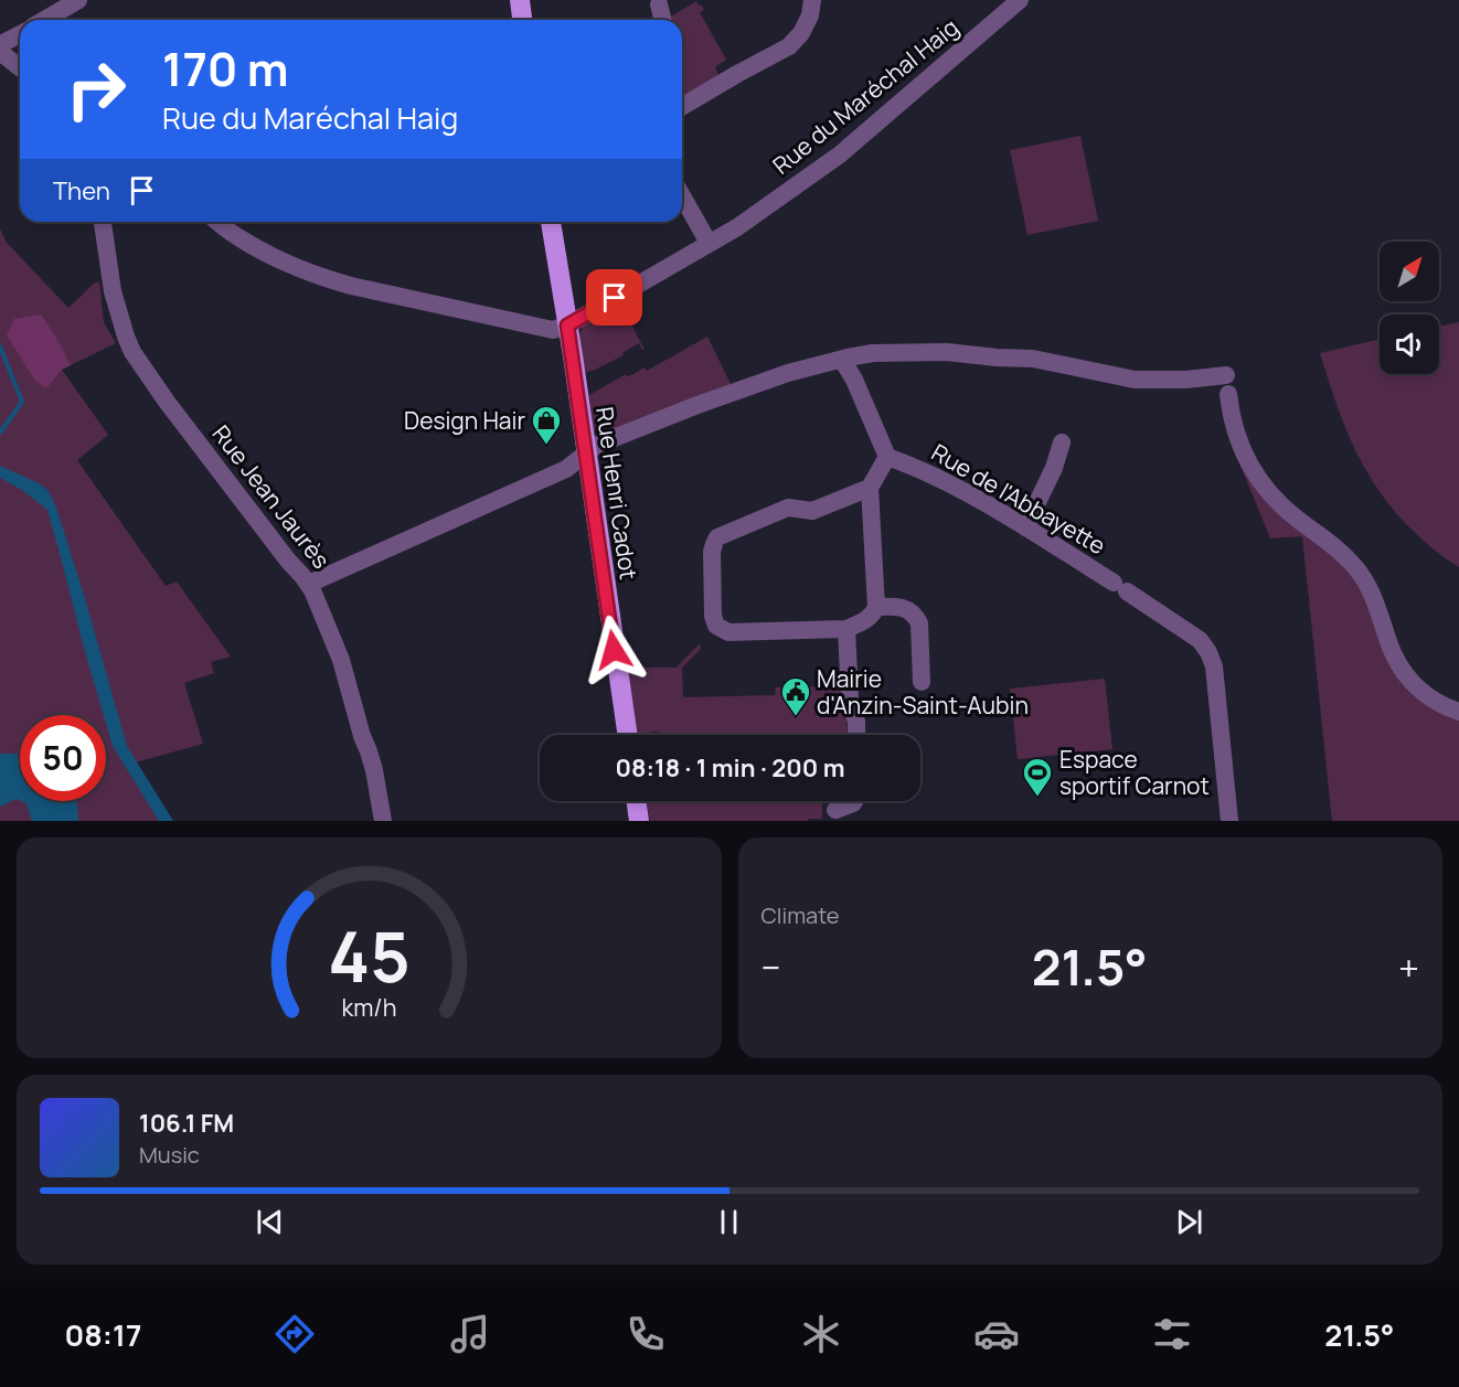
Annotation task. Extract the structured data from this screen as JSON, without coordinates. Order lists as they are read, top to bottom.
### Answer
{
  "streets": {
    "main road": ["Rue Henri Cadot"],
    "street": ["Rue du Maréchal Haig", "Rue Jean Jaurès", "Rue de l'Abbayette"]
  },
  "crossings": [
    ["Rue du Maréchal Haig", "Rue Henri Cadot"]
  ],
  "places": {
    "shop": ["Design Hair"],
    "public building": ["Mairie d'Anzin-Saint-Aubin"],
    "sports": ["Espace sportif Carnot"]
  },
  "north": "top right",
  "page": {
    "turn": ["170 m", "Rue du Maréchal Haig"],
    "then": "Then",
    "limit": "50",
    "trip": "08:18 · 1 min · 200 m",
    "tile": "Climate",
    "heat": ["−", "21.5°", "+"],
    "song": ["106.1 FM", "Music"],
    "tabs": ["08:17", "21.5°"],
    "gauge": ["45", "km/h"]
  }
}
